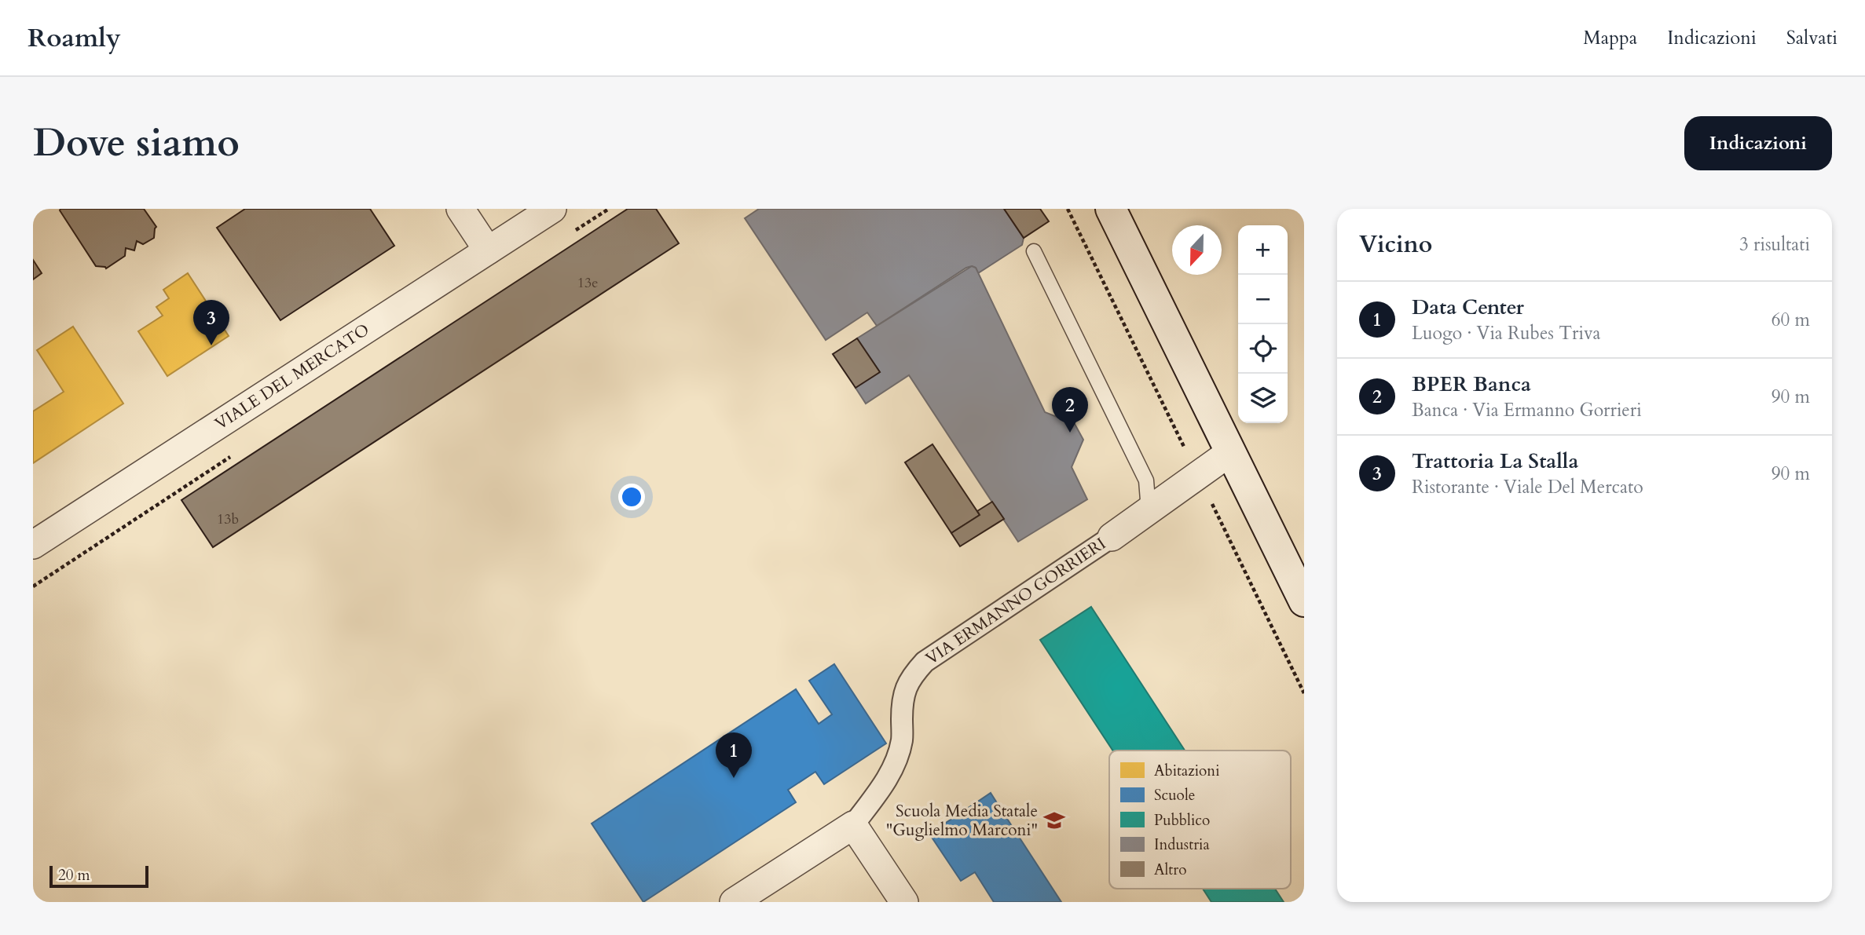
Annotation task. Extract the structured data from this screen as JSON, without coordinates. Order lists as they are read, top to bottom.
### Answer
{
  "streets": {
    "street": ["VIALE DEL MERCATO", "VIA ERMANNO GORRIERI"]
  },
  "places": {
    "school or university": ["Scuola Media Statale \"Guglielmo Marconi\""]
  },
  "house_numbers": ["13e", "13b"],
  "legend": [
    "Abitazioni",
    "Scuole",
    "Pubblico",
    "Industria",
    "Altro"
  ],
  "scale_bar": "20 m",
  "north": "bottom",
  "page": {
    "header": "Roamly",
    "nav": ["Mappa", "Indicazioni", "Salvati"],
    "buttons": "Indicazioni",
    "title": "Dove siamo",
    "heading": ["Vicino", "3 risultati"],
    "map_buttons": ["+", "−"],
    "list": [
      {
        "mark": "1",
        "name": "Data Center",
        "note": "Luogo · Via Rubes Triva",
        "value": "60 m"
      },
      {
        "mark": "2",
        "name": "BPER Banca",
        "note": "Banca · Via Ermanno Gorrieri",
        "value": "90 m"
      },
      {
        "mark": "3",
        "name": "Trattoria La Stalla",
        "note": "Ristorante · Viale Del Mercato",
        "value": "90 m"
      }
    ],
    "pins": ["3", "2", "1"],
    "scale": "20 m"
  }
}
